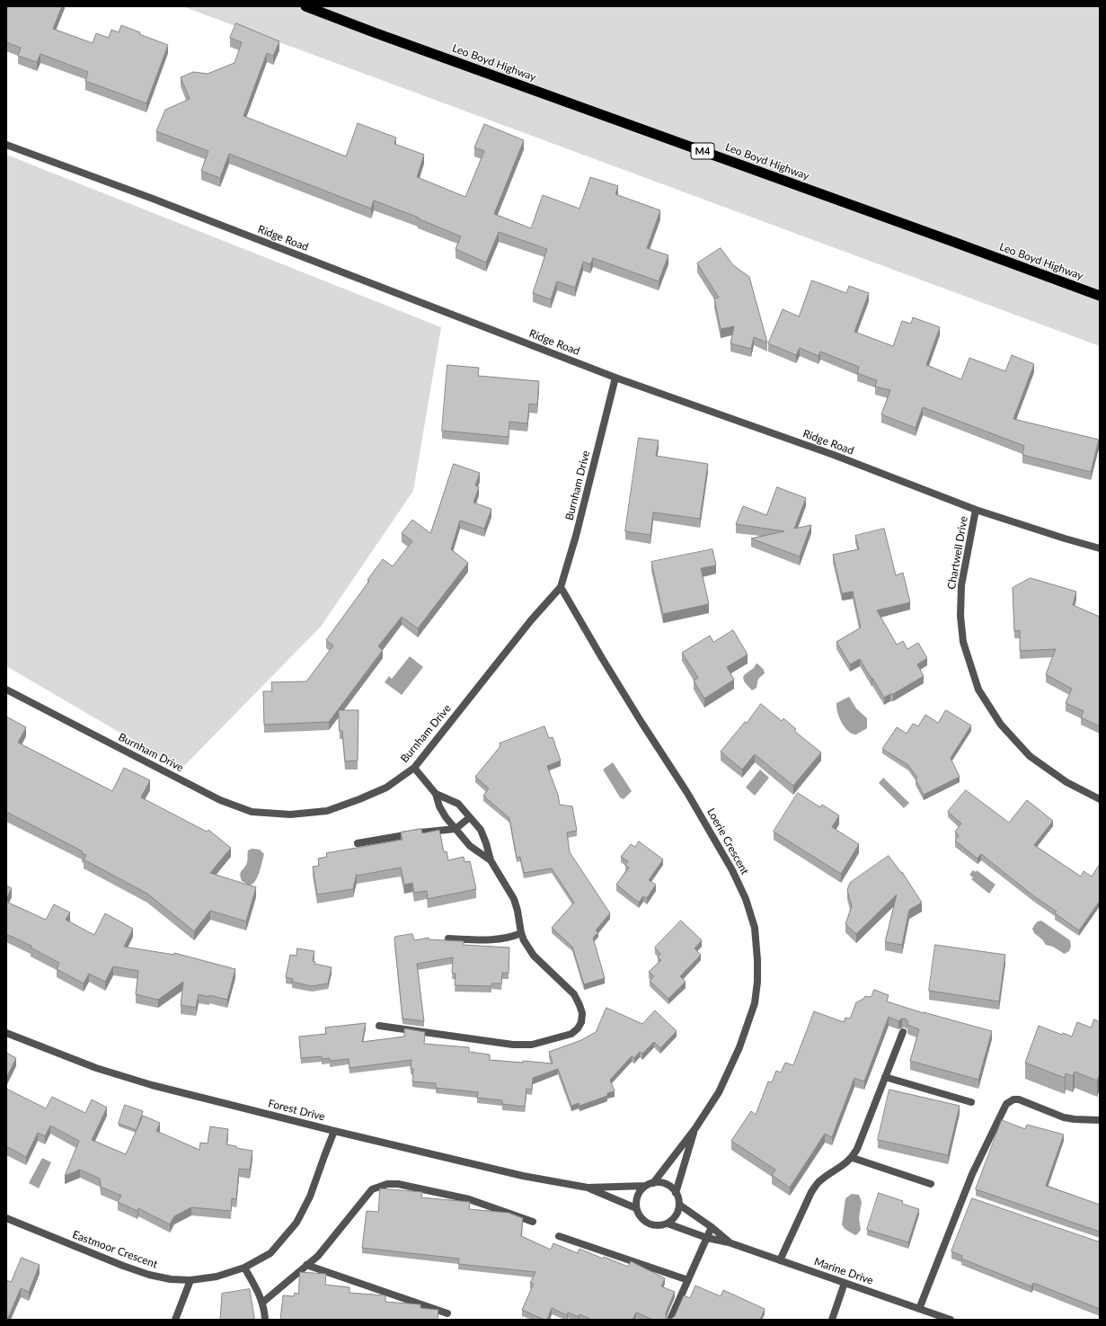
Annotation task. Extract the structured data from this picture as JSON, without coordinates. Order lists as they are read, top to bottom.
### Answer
{
  "streets": {
    "highway": ["Leo Boyd Highway", "M4"],
    "street": [
      "Ridge Road",
      "Burnham Drive",
      "Chartwell Drive",
      "Loerie Crescent",
      "Forest Drive",
      "Eastmoor Crescent",
      "Marine Drive"
    ]
  },
  "crossings": [
    ["Ridge Road", "Burnham Drive"],
    ["Ridge Road", "Chartwell Drive"],
    ["Burnham Drive", "Loerie Crescent"],
    ["Loerie Crescent", "Forest Drive"],
    ["Loerie Crescent", "Marine Drive"],
    ["Forest Drive", "Eastmoor Crescent"],
    ["Forest Drive", "Marine Drive"]
  ]
}
